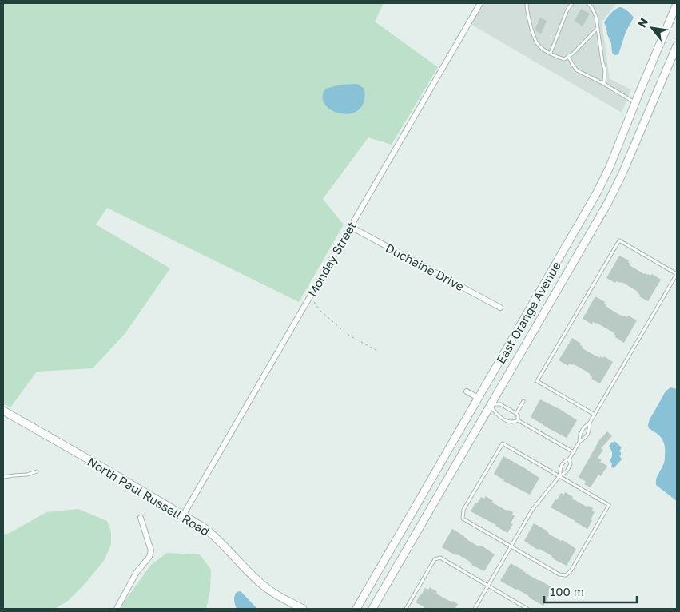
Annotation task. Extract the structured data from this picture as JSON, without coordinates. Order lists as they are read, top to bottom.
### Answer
{
  "streets": {
    "street": [
      "Monday Street",
      "Duchaine Drive",
      "East Orange Avenue",
      "North Paul Russell Road"
    ]
  },
  "crossings": [
    ["Monday Street", "Duchaine Drive"],
    ["Monday Street", "North Paul Russell Road"]
  ],
  "scale_bar": "100 m",
  "north": "top left"
}
